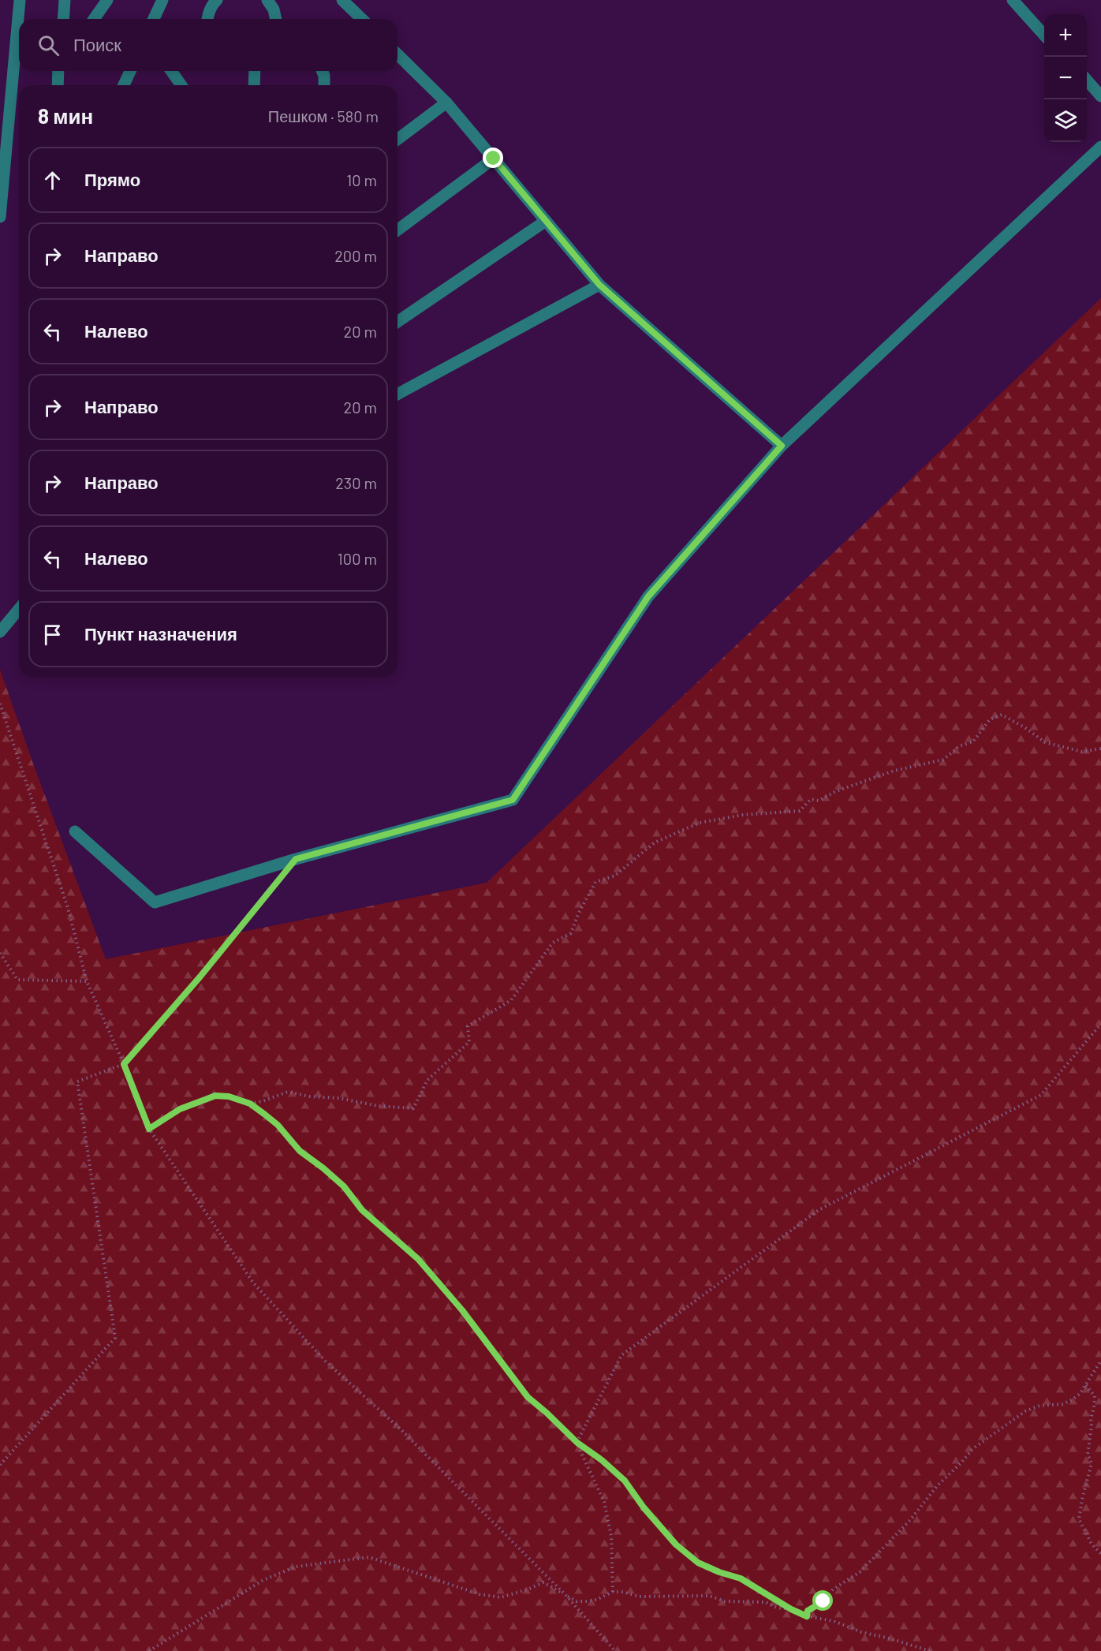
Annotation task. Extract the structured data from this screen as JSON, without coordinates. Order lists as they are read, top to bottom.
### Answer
{
  "page": {
    "map_buttons": ["+", "−"],
    "search": "Поиск",
    "heading": ["8 мин", "Пешком · 580 m"],
    "list": [
      ["Прямо", "10 m"],
      ["Направо", "200 m"],
      ["Налево", "20 m"],
      ["Направо", "20 m"],
      ["Направо", "230 m"],
      ["Налево", "100 m"],
      "Пункт назначения"
    ]
  }
}
